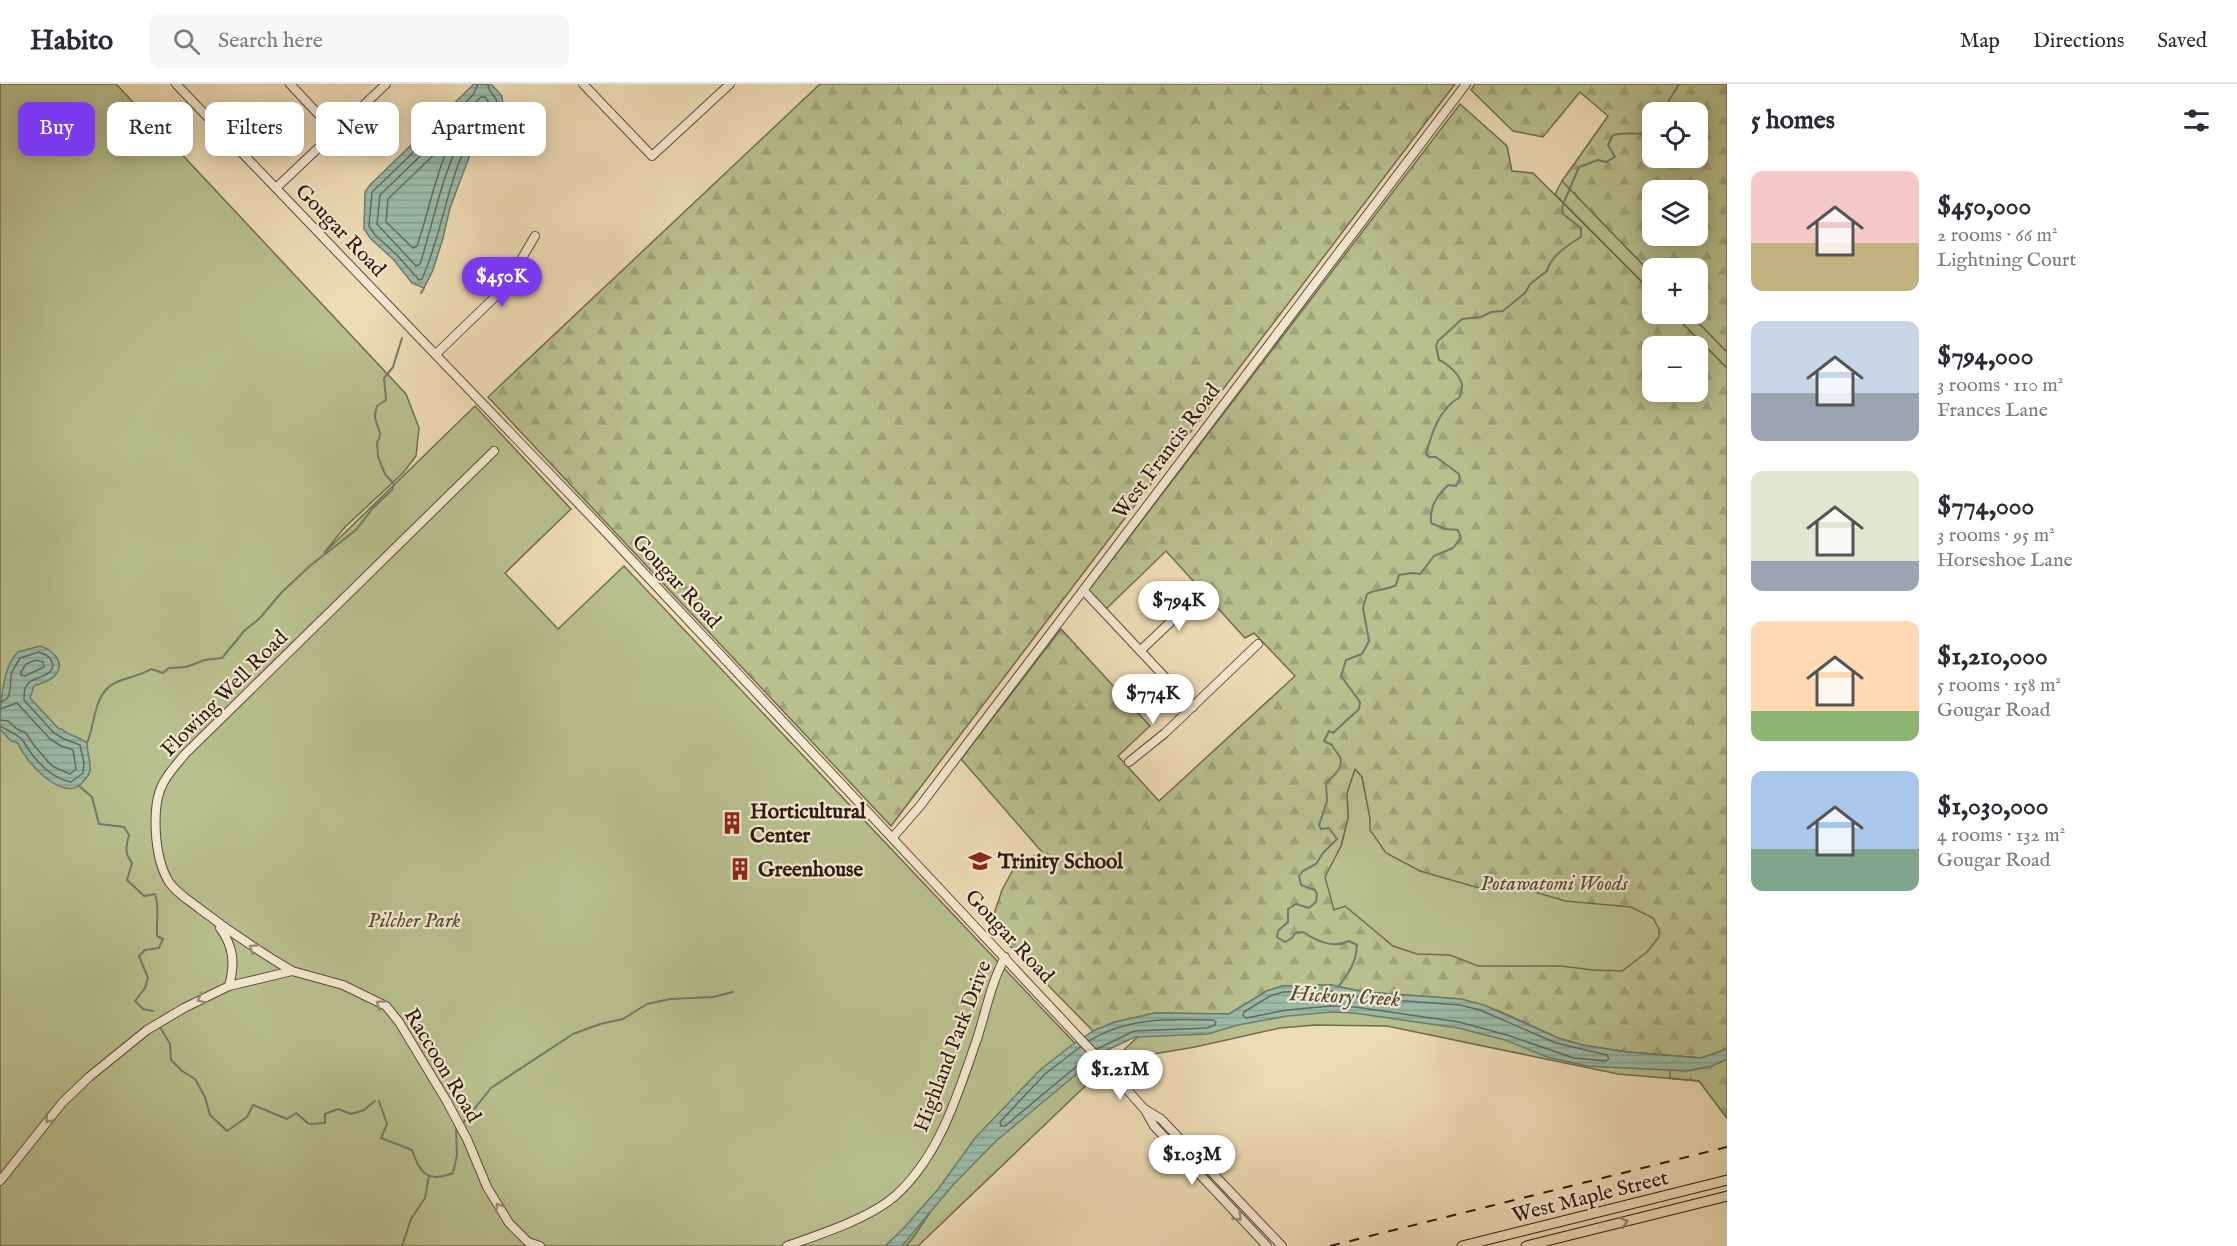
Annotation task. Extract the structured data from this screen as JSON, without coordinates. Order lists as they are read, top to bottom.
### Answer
{
  "streets": {
    "main road": ["West Maple Street"],
    "street": [
      "Gougar Road",
      "West Francis Road",
      "Flowing Well Road",
      "Highland Park Drive",
      "Raccoon Road"
    ]
  },
  "crossings": [
    ["Gougar Road", "West Francis Road"],
    ["Gougar Road", "Highland Park Drive"],
    ["Flowing Well Road", "Raccoon Road"]
  ],
  "water": ["Hickory Creek"],
  "parks": ["Potawatomi Woods", "Pilcher Park"],
  "places": {
    "building": ["Horticultural Center", "Greenhouse"],
    "school or university": ["Trinity School"]
  },
  "page": {
    "header": "Habito",
    "search": "Search here",
    "nav": ["Map", "Directions", "Saved"],
    "heading": "5 homes",
    "map_buttons": ["+", "−"],
    "chip": [
      "Buy",
      "Rent",
      "Filters",
      "New",
      "Apartment"
    ],
    "list": [
      {
        "name": "$450,000",
        "note": "2 rooms · 66 m² · Lightning Court"
      },
      {
        "name": "$794,000",
        "note": "3 rooms · 110 m² · Frances Lane"
      },
      {
        "name": "$774,000",
        "note": "3 rooms · 95 m² · Horseshoe Lane"
      },
      {
        "name": "$1,210,000",
        "note": "5 rooms · 158 m² · Gougar Road"
      },
      {
        "name": "$1,030,000",
        "note": "4 rooms · 132 m² · Gougar Road"
      }
    ],
    "price": [
      "$450K",
      "$794K",
      "$774K",
      "$1.21M",
      "$1.03M"
    ]
  }
}
